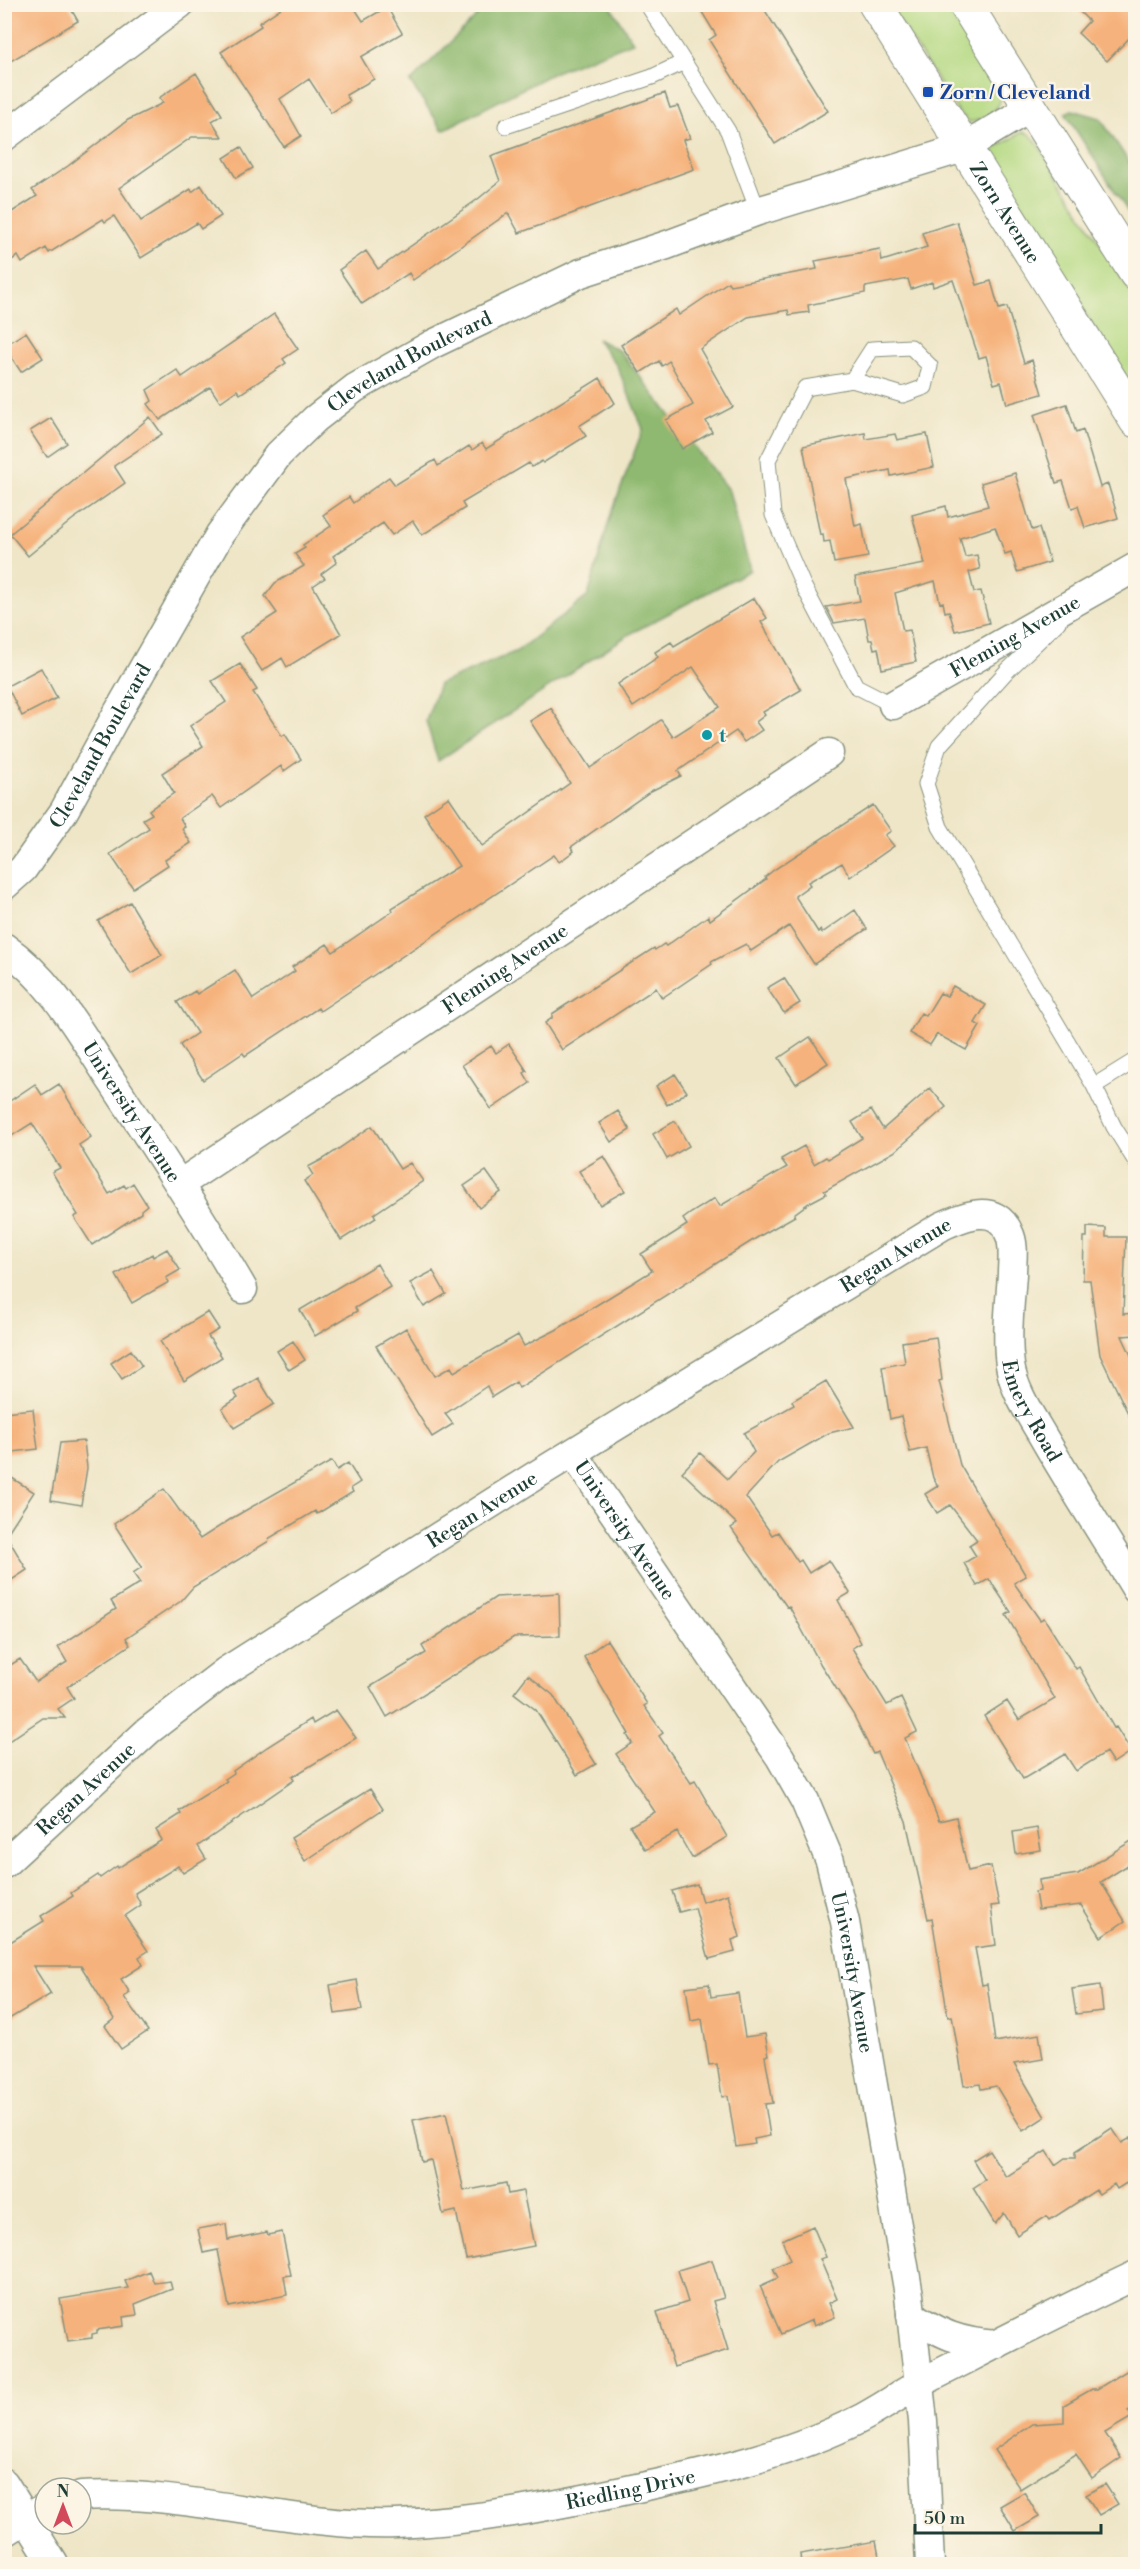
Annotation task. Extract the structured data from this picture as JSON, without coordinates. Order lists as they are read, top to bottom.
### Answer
{
  "streets": {
    "main road": ["Zorn Avenue"],
    "street": [
      "Cleveland Boulevard",
      "Fleming Avenue",
      "University Avenue",
      "Regan Avenue",
      "Emery Road",
      "Riedling Drive"
    ]
  },
  "crossings": [
    ["Zorn Avenue", "Cleveland Boulevard"],
    ["Fleming Avenue", "University Avenue"],
    ["University Avenue", "Regan Avenue"],
    ["University Avenue", "Riedling Drive"],
    ["Regan Avenue", "Emery Road"]
  ],
  "places": {
    "transit": ["Zorn / Cleveland"],
    "other": ["t"]
  },
  "scale_bar": "50 m",
  "north": "top"
}
